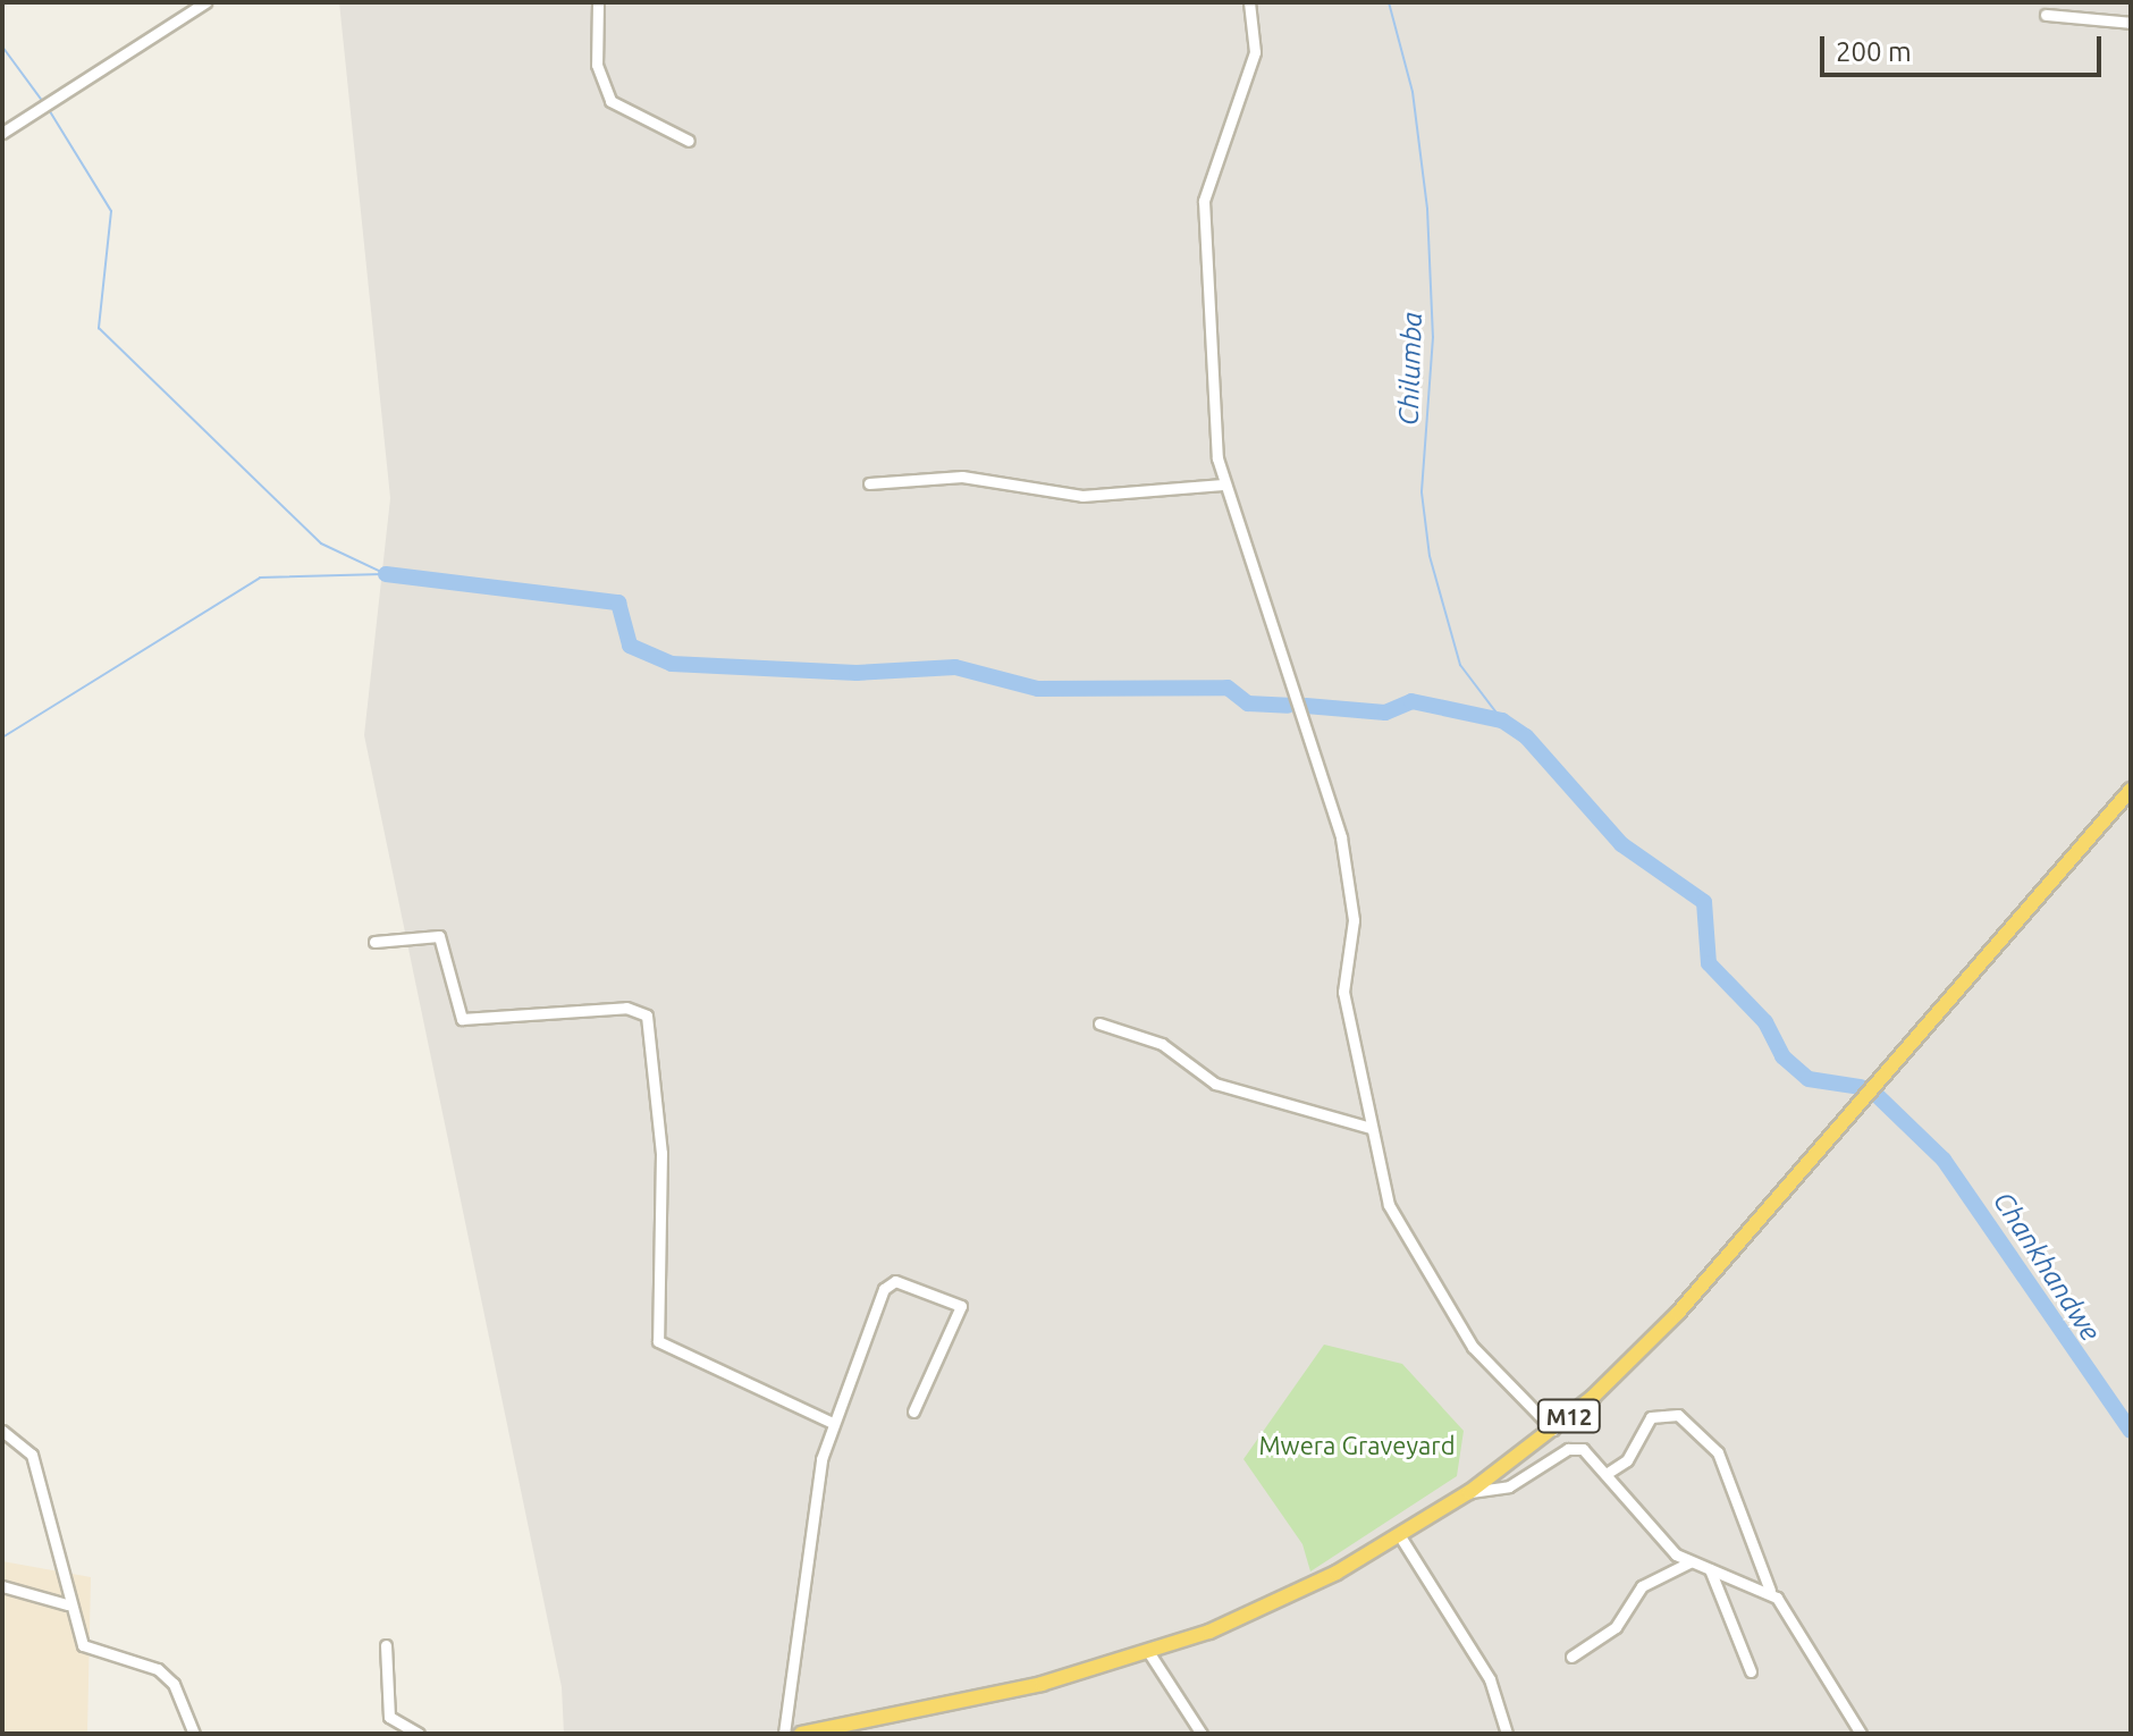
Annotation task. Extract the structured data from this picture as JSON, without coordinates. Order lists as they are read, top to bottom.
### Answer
{
  "streets": {
    "highway": ["M12"]
  },
  "water": ["Chilumba", "Chankhandwe"],
  "parks": ["Mwera Graveyard"],
  "scale_bar": "200 m"
}
